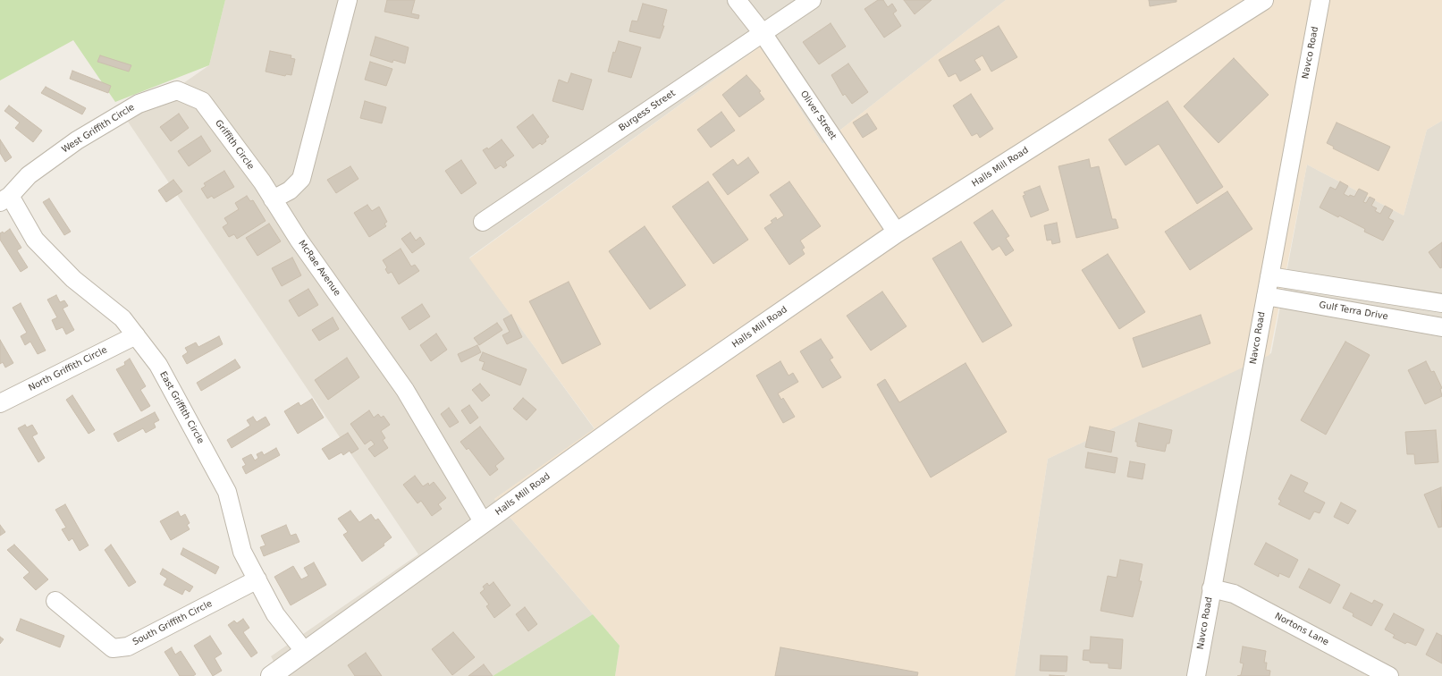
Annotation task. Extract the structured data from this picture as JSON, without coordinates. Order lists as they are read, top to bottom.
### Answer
{
  "streets": {
    "street": [
      "Navco Road",
      "Burgess Street",
      "Oliver Street",
      "West Griffith Circle",
      "Griffith Circle",
      "Halls Mill Road",
      "McRae Avenue",
      "Gulf Terra Drive",
      "North Griffith Circle",
      "East Griffith Circle",
      "South Griffith Circle",
      "Nortons Lane"
    ]
  },
  "crossings": [
    ["Navco Road", "Gulf Terra Drive"],
    ["Navco Road", "Nortons Lane"],
    ["Burgess Street", "Oliver Street"],
    ["Oliver Street", "Halls Mill Road"],
    ["West Griffith Circle", "Griffith Circle"],
    ["West Griffith Circle", "East Griffith Circle"],
    ["Griffith Circle", "McRae Avenue"],
    ["Halls Mill Road", "McRae Avenue"],
    ["Halls Mill Road", "East Griffith Circle"],
    ["North Griffith Circle", "East Griffith Circle"],
    ["East Griffith Circle", "South Griffith Circle"]
  ]
}
